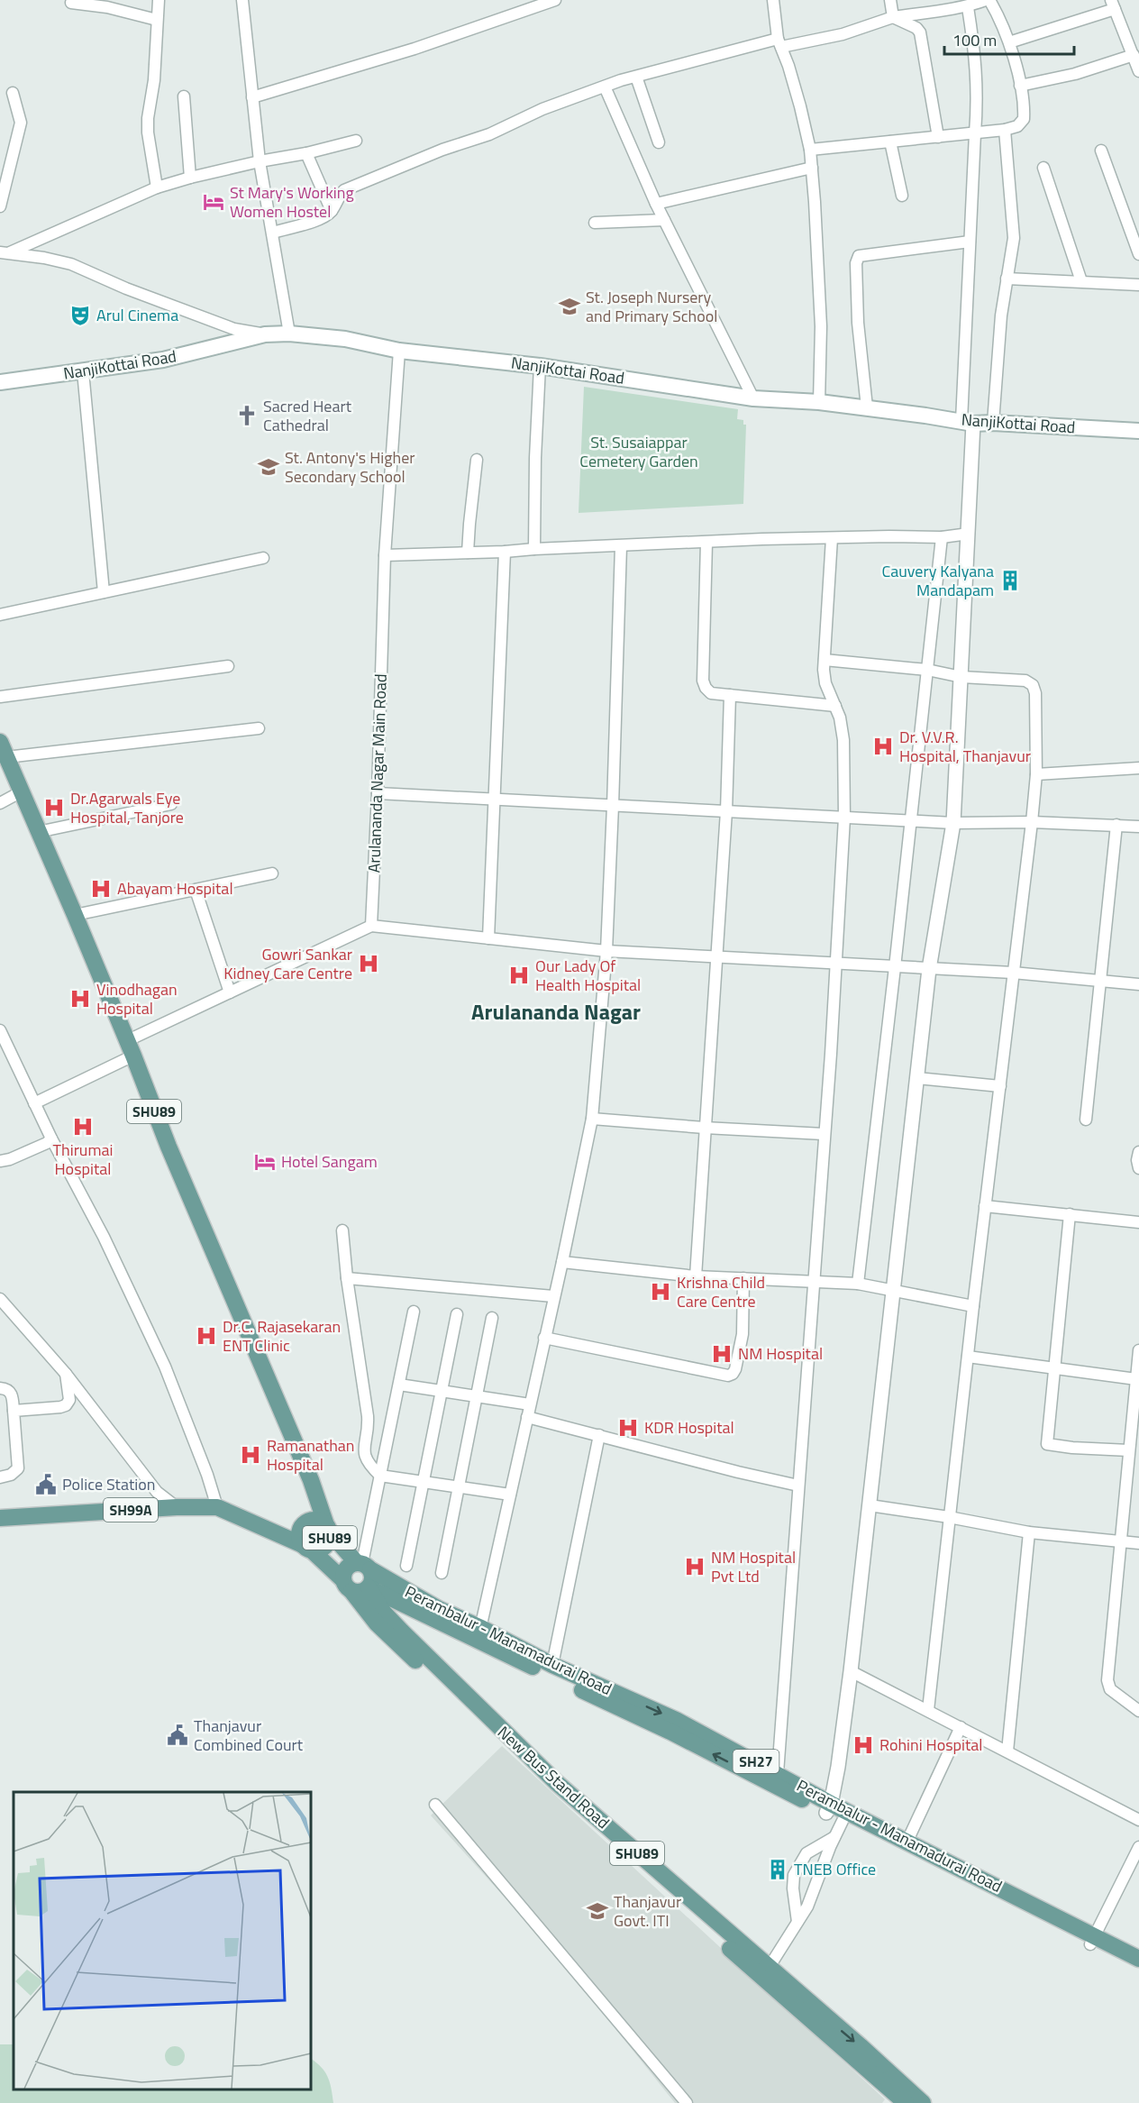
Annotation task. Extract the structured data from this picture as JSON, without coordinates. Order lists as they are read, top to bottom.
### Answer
{
  "streets": {
    "main road": [
      "NanjiKottai Road",
      "SHU89",
      "SH99A",
      "Perambalur - Manamadurai Road",
      "SH27",
      "New Bus Stand Road"
    ],
    "street": ["Arulananda Nagar Main Road"]
  },
  "crossings": [
    ["NanjiKottai Road", "Arulananda Nagar Main Road"],
    ["SHU89", "SH99A"],
    ["SHU89", "Perambalur - Manamadurai Road"],
    ["SHU89", "SH27"],
    ["SHU89", "New Bus Stand Road"],
    ["Perambalur - Manamadurai Road", "SH27"],
    ["Perambalur - Manamadurai Road", "New Bus Stand Road"],
    ["SH27", "New Bus Stand Road"]
  ],
  "districts": ["Arulananda Nagar"],
  "parks": ["St. Susaiappar Cemetery Garden"],
  "places": {
    "hotel": ["St Mary's Working Women Hostel", "Hotel Sangam"],
    "school or university": ["St. Joseph Nursery and Primary School", "St. Antony's Higher Secondary School", "Thanjavur Govt. ITI"],
    "theatre": ["Arul Cinema"],
    "church": ["Sacred Heart Cathedral"],
    "building": ["Cauvery Kalyana Mandapam", "TNEB Office"],
    "hospital": [
      "Dr. V.V.R. Hospital, Thanjavur",
      "Dr.Agarwals Eye Hospital, Tanjore",
      "Abayam Hospital",
      "Gowri Sankar Kidney Care Centre",
      "Our Lady Of Health Hospital",
      "Vinodhagan Hospital",
      "Thirumai Hospital",
      "Krishna Child Care Centre",
      "Dr.C. Rajasekaran ENT Clinic",
      "NM Hospital",
      "KDR Hospital",
      "Ramanathan Hospital",
      "NM Hospital Pvt Ltd",
      "Rohini Hospital"
    ],
    "public building": ["Police Station", "Thanjavur Combined Court"]
  },
  "scale_bar": "100 m"
}
